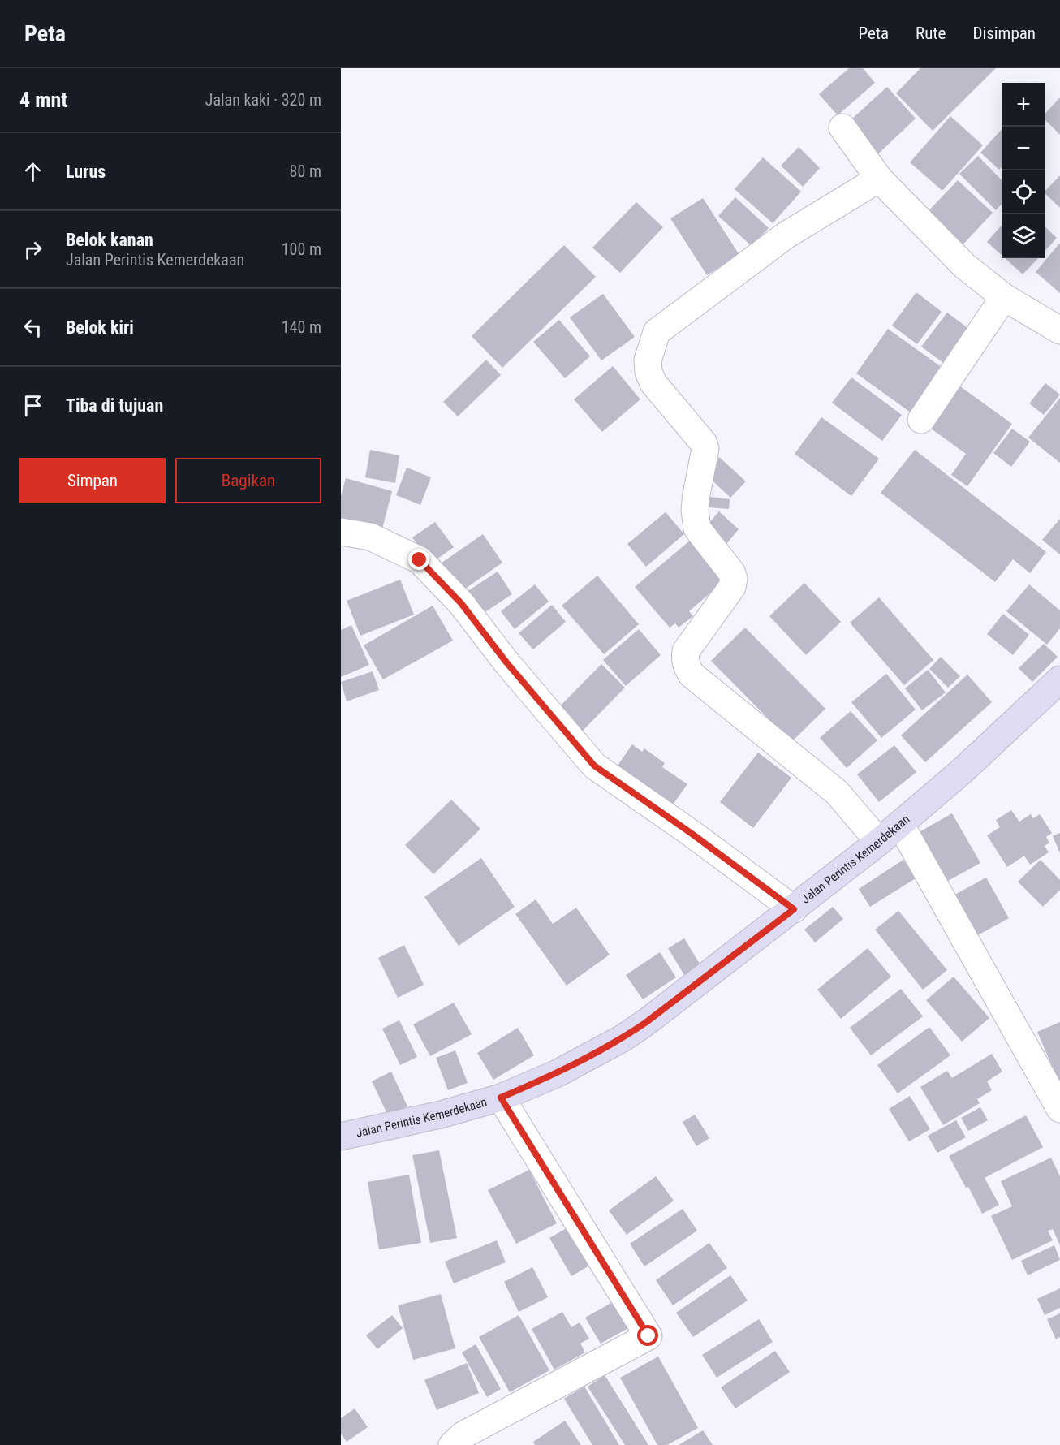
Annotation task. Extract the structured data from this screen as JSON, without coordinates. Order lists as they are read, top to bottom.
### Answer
{
  "streets": {
    "street": ["Jalan Perintis Kemerdekaan"]
  },
  "page": {
    "header": "Peta",
    "nav": ["Peta", "Rute", "Disimpan"],
    "heading": ["4 mnt", "Jalan kaki · 320 m"],
    "map_buttons": ["+", "−"],
    "list": [
      ["Lurus", "80 m"],
      ["Belok kanan", "Jalan Perintis Kemerdekaan", "100 m"],
      ["Belok kiri", "140 m"],
      "Tiba di tujuan"
    ],
    "buttons": ["Simpan", "Bagikan"]
  }
}
